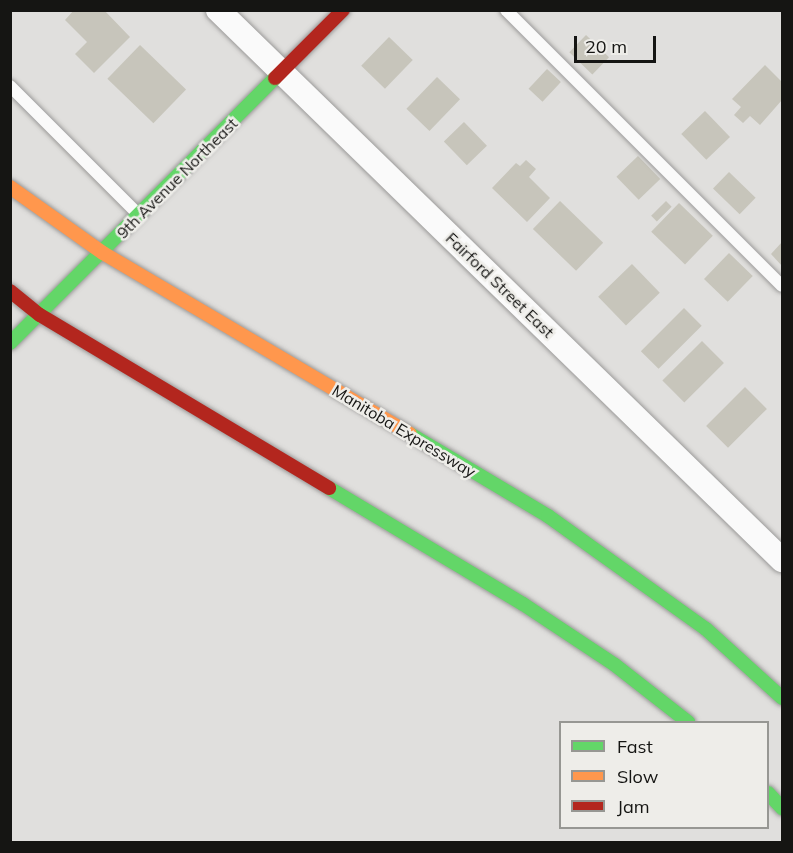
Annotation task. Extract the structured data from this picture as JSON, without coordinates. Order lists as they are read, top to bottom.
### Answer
{
  "streets": {
    "main road": ["9th Avenue Northeast", "Manitoba Expressway"],
    "street": ["Fairford Street East"]
  },
  "crossings": [
    ["9th Avenue Northeast", "Fairford Street East"],
    ["9th Avenue Northeast", "Manitoba Expressway"]
  ],
  "legend": ["Fast", "Slow", "Jam"],
  "scale_bar": "20 m"
}
